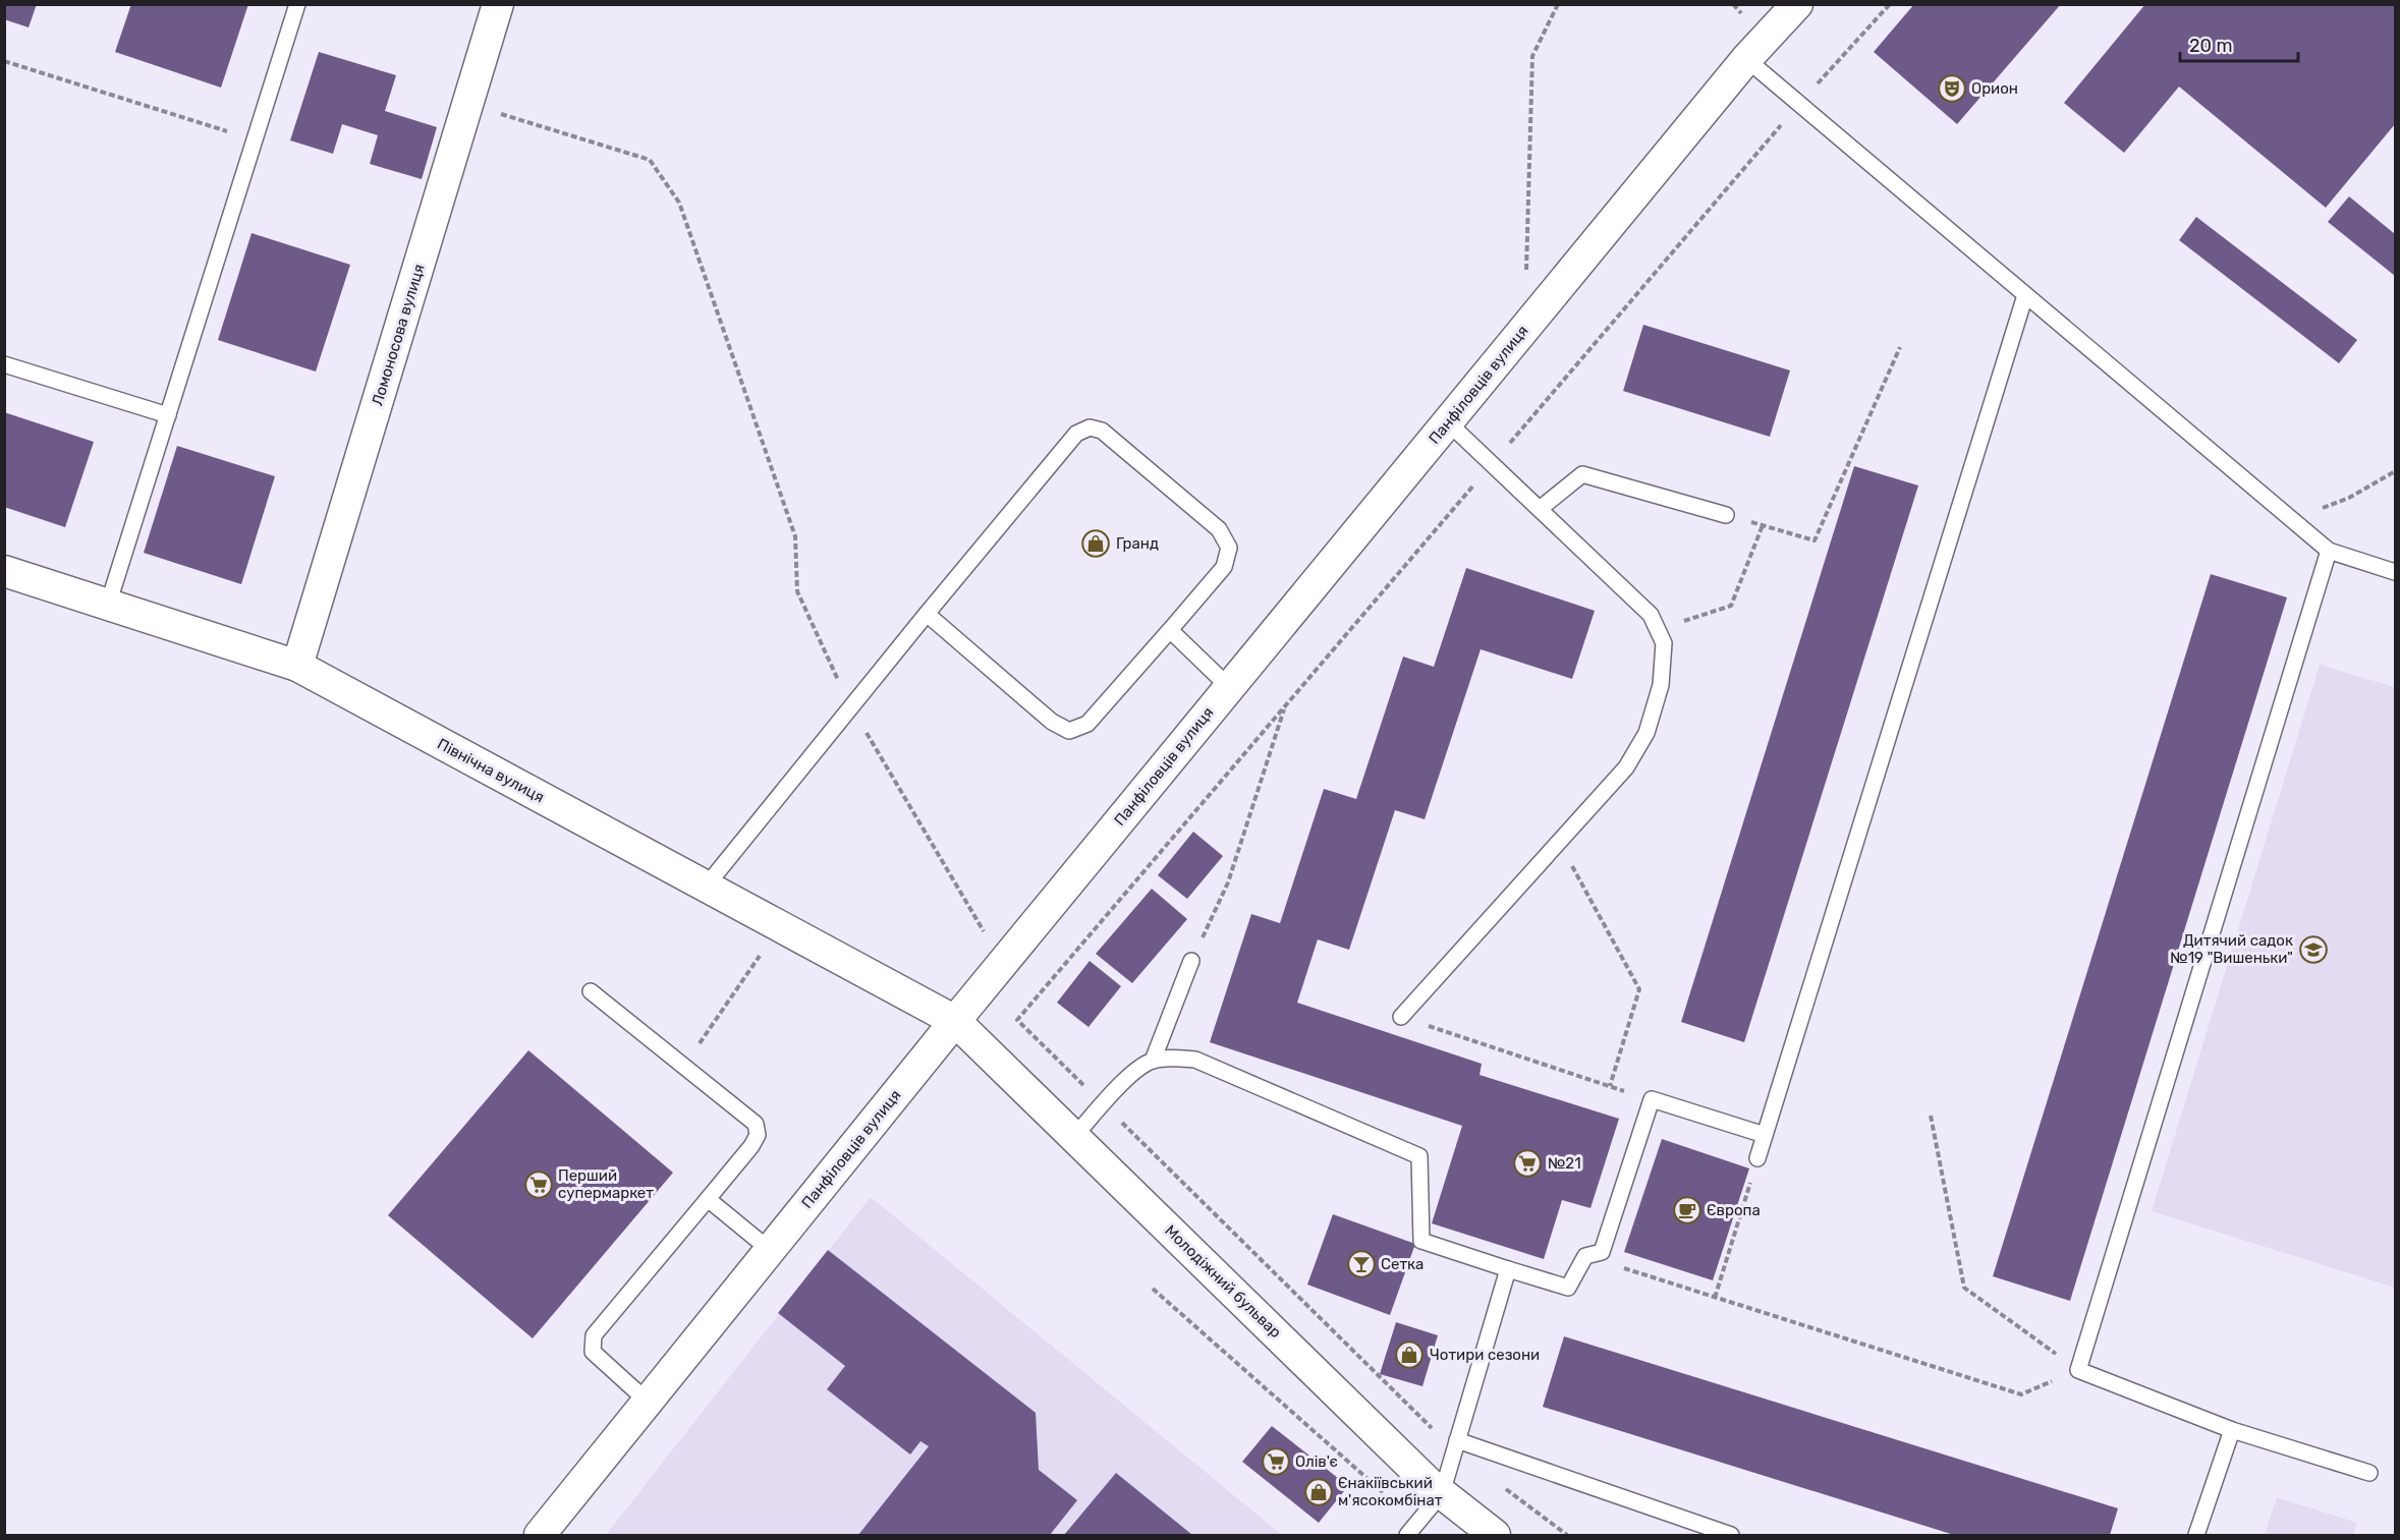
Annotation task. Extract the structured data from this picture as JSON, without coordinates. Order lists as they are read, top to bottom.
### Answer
{
  "streets": {
    "street": [
      "Ломоносова вулиця",
      "Панфіловців вулиця",
      "Північна вулиця",
      "Молодіжний бульвар"
    ]
  },
  "crossings": [
    ["Ломоносова вулиця", "Північна вулиця"],
    ["Панфіловців вулиця", "Північна вулиця"],
    ["Панфіловців вулиця", "Молодіжний бульвар"],
    ["Північна вулиця", "Молодіжний бульвар"]
  ],
  "places": {
    "theatre": ["Орион"],
    "shop": ["Гранд", "Чотири сезони", "Єнакіївський м'ясокомбінат"],
    "school or university": ["Дитячий садок №19 \"Вишеньки\""],
    "supermarket": ["№21", "Перший супермаркет", "Олів'є"],
    "cafe": ["Європа"],
    "bar": ["Сетка"]
  },
  "scale_bar": "20 m"
}
